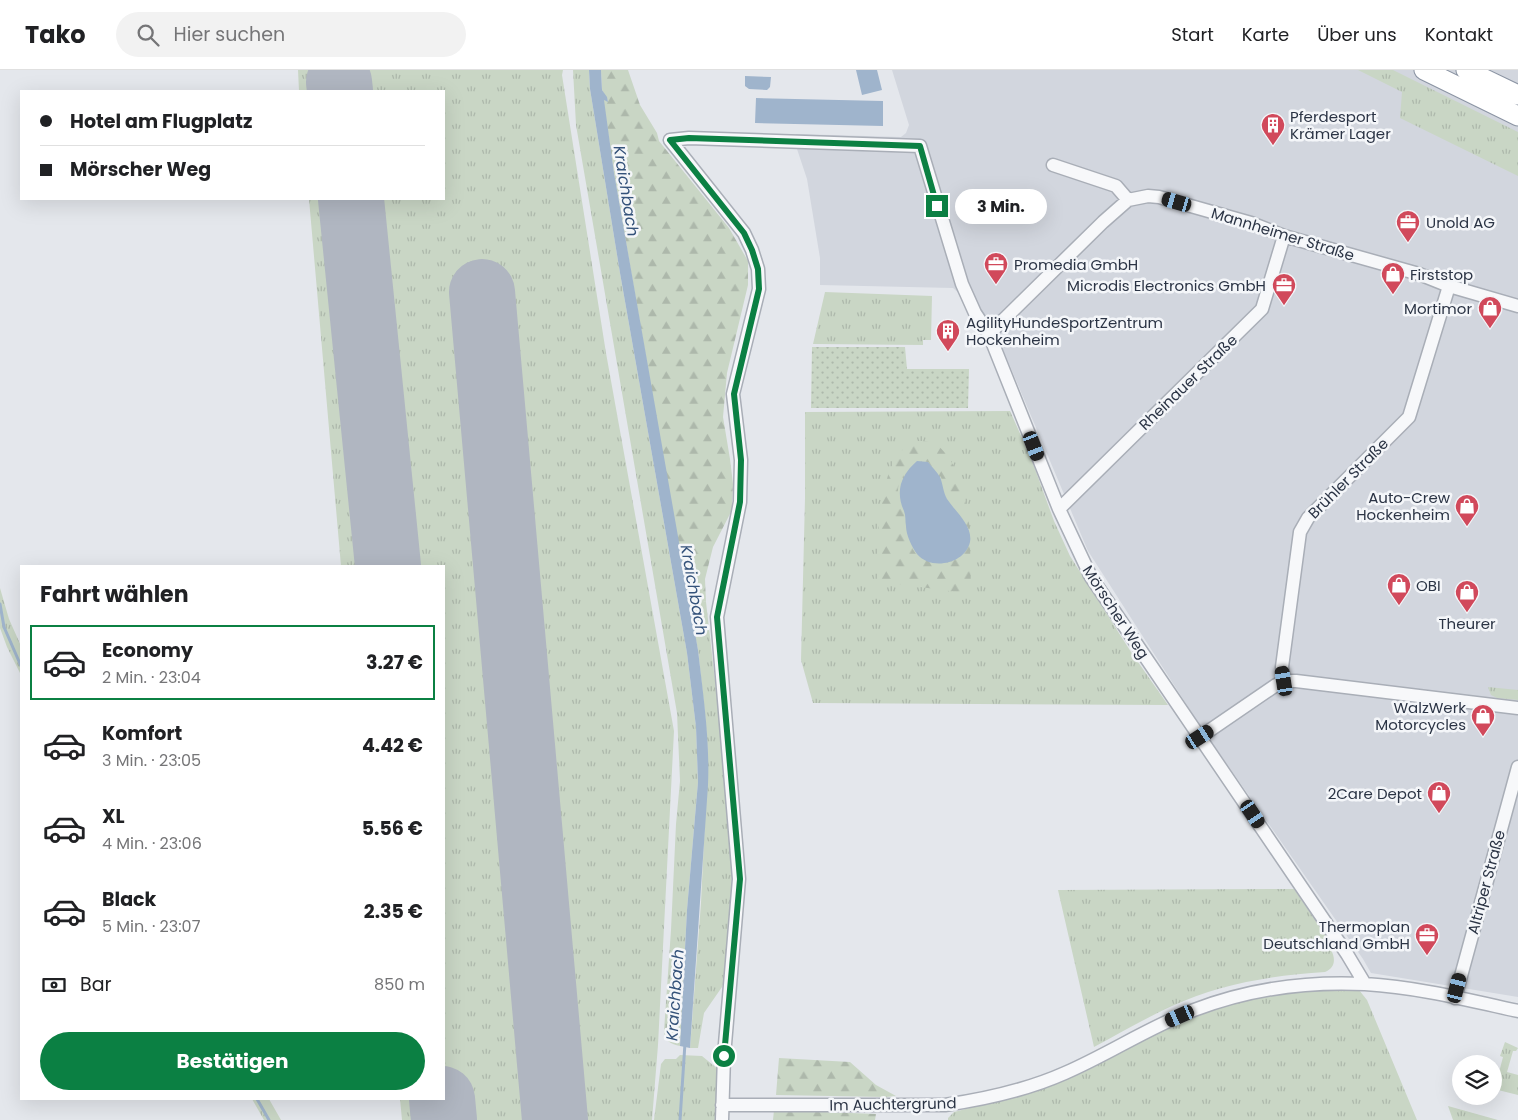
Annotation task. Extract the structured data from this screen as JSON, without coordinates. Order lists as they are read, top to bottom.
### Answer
{
  "streets": {
    "street": [
      "Mannheimer Straße",
      "Rheinauer Straße",
      "Brühler Straße",
      "Mörscher Weg",
      "Altriper Straße",
      "Im Auchtergrund"
    ]
  },
  "crossings": [
    ["Mannheimer Straße", "Rheinauer Straße"],
    ["Mannheimer Straße", "Brühler Straße"],
    ["Rheinauer Straße", "Mörscher Weg"],
    ["Mörscher Weg", "Im Auchtergrund"],
    ["Altriper Straße", "Im Auchtergrund"]
  ],
  "water": ["Kraichbach"],
  "places": {
    "building": ["Pferdesport Krämer Lager", "AgilityHundeSportZentrum Hockenheim"],
    "office": [
      "Unold AG",
      "Promedia GmbH",
      "Microdis Electronics GmbH",
      "Thermoplan Deutschland GmbH"
    ],
    "shop": [
      "Firststop",
      "Mortimor",
      "Auto-Crew Hockenheim",
      "OBI",
      "Theurer",
      "WalzWerk Motorcycles",
      "2Care Depot"
    ]
  },
  "page": {
    "header": "Tako",
    "search": "Hier suchen",
    "nav": [
      "Start",
      "Karte",
      "Über uns",
      "Kontakt"
    ],
    "banner": ["Hotel am Flugplatz", "Mörscher Weg"],
    "bubble": "3 Min.",
    "heading": "Fahrt wählen",
    "list": [
      {
        "name": "Economy",
        "note": "2 Min. · 23:04",
        "value": "3.27 €"
      },
      {
        "name": "Komfort",
        "note": "3 Min. · 23:05",
        "value": "4.42 €"
      },
      {
        "name": "XL",
        "note": "4 Min. · 23:06",
        "value": "5.56 €"
      },
      {
        "name": "Black",
        "note": "5 Min. · 23:07",
        "value": "2.35 €"
      }
    ],
    "pay": ["Bar", "850 m"],
    "buttons": "Bestätigen"
  }
}
